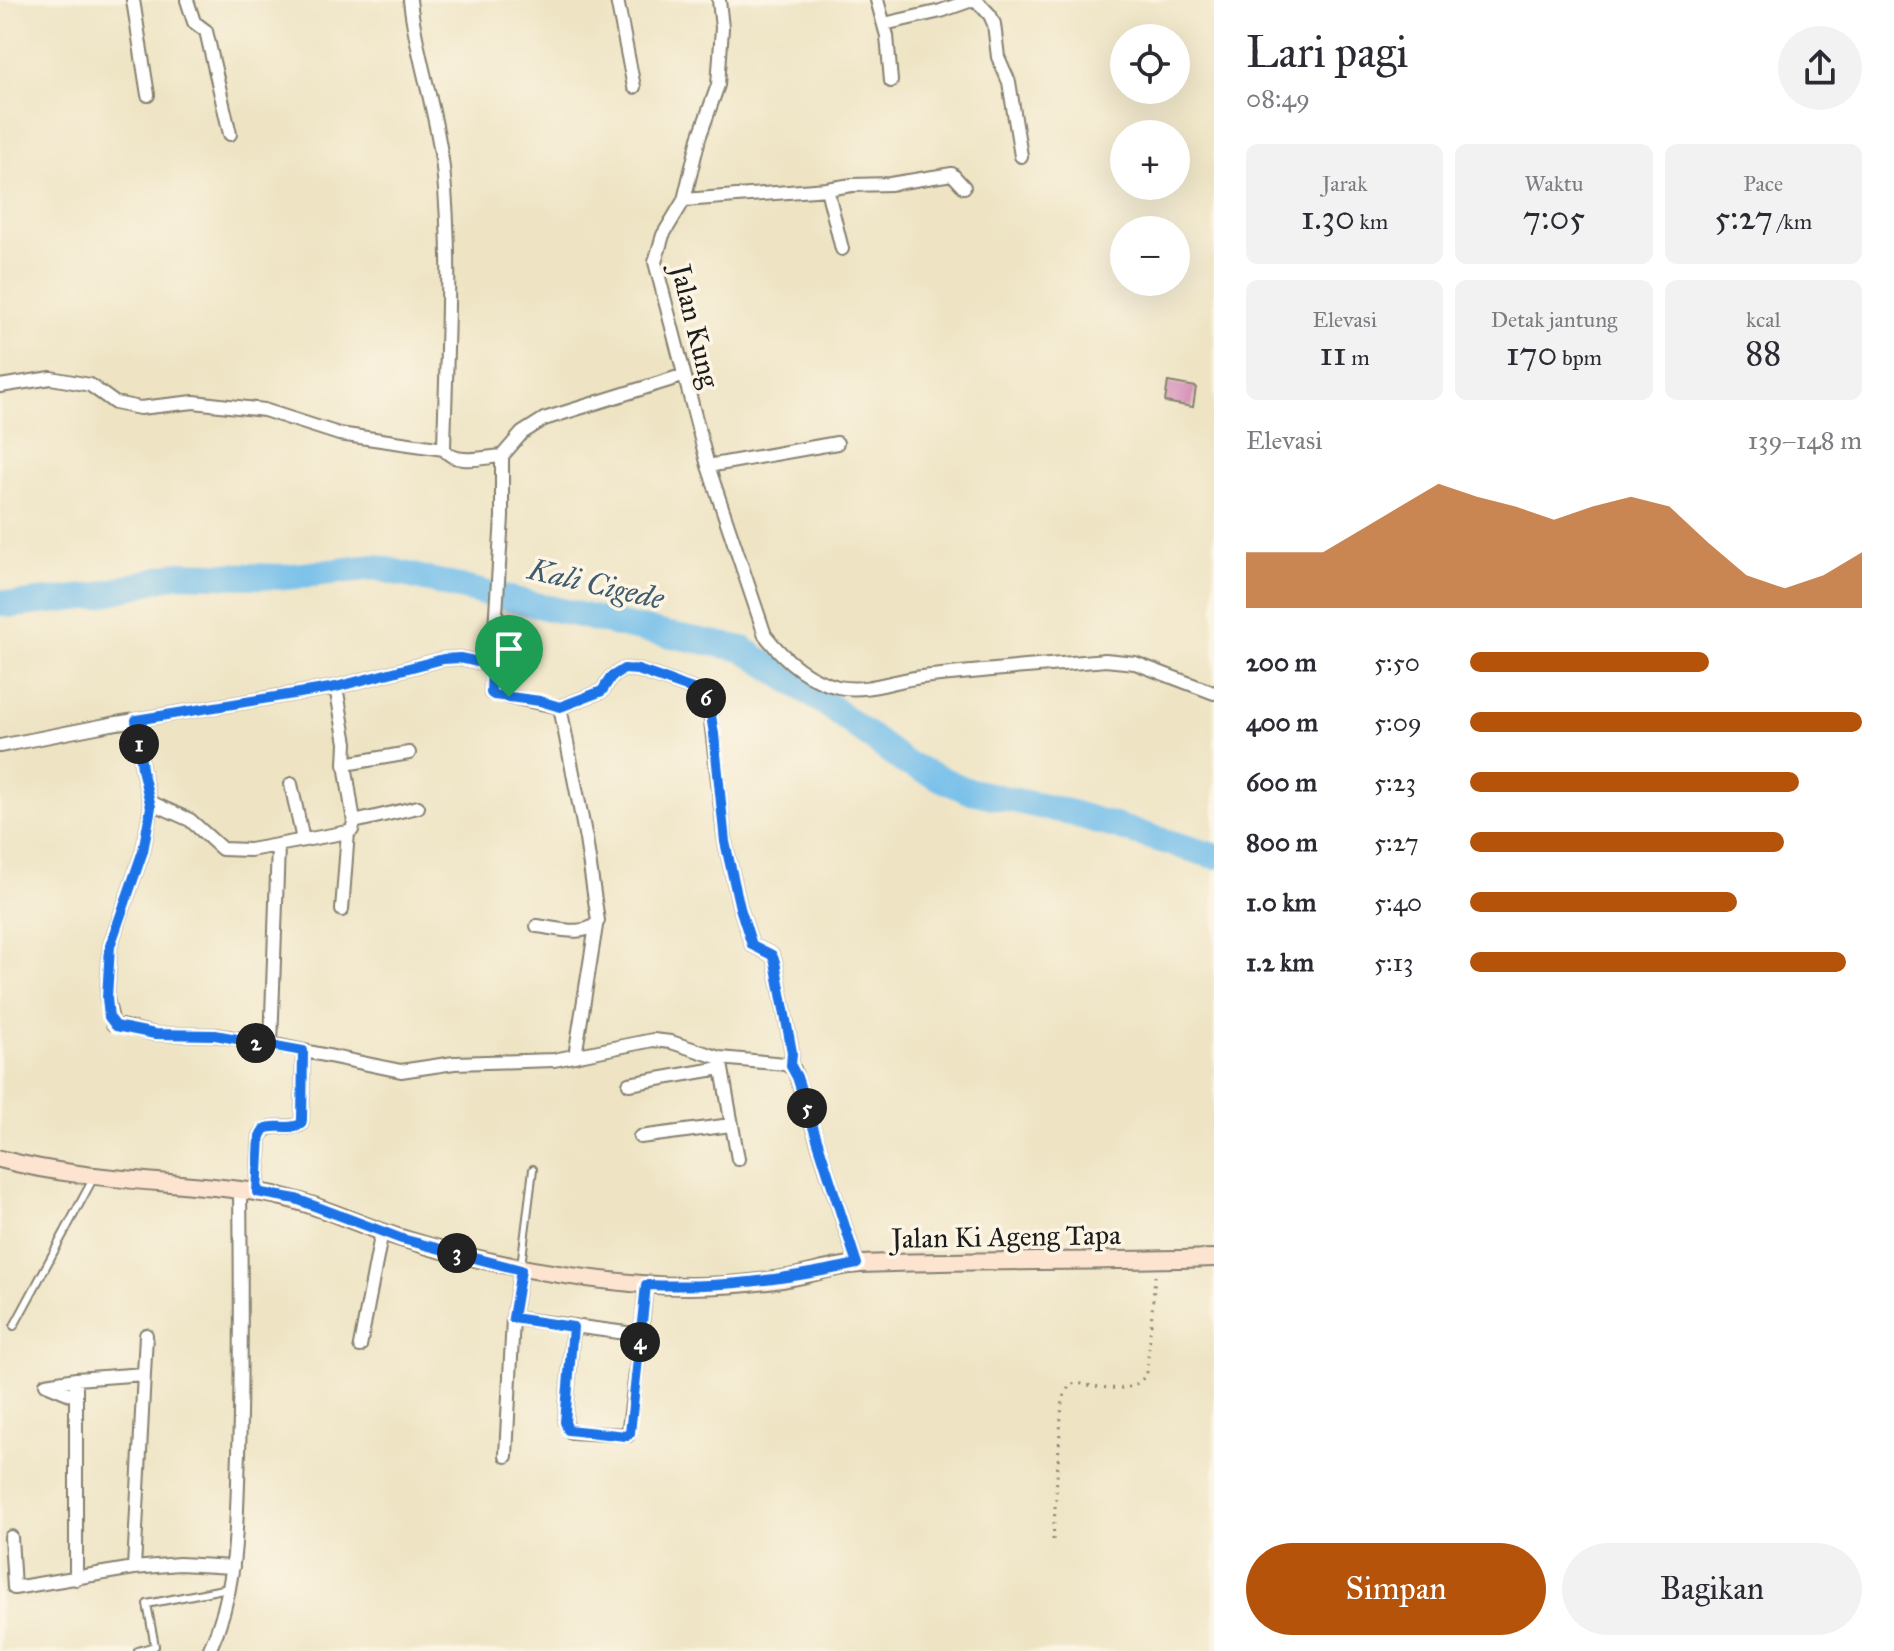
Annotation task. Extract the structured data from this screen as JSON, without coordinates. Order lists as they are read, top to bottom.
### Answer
{
  "streets": {
    "street": ["Jalan Kung", "Jalan Ki Ageng Tapa"]
  },
  "water": ["Kali Cigede"],
  "page": {
    "heading": ["Lari pagi", "08:49"],
    "map_buttons": ["+", "−"],
    "stats": [
      ["Jarak", "1.30 km"],
      ["Waktu", "7:05"],
      ["Pace", "5:27 /km"],
      ["Elevasi", "11 m"],
      ["Detak jantung", "170 bpm"],
      ["kcal", "88"]
    ],
    "chart": ["Elevasi", "139–148 m"],
    "list": [
      {
        "name": "200 m",
        "note": "5:50"
      },
      {
        "name": "400 m",
        "note": "5:09"
      },
      {
        "name": "600 m",
        "note": "5:23"
      },
      {
        "name": "800 m",
        "note": "5:27"
      },
      {
        "name": "1.0 km",
        "note": "5:40"
      },
      {
        "name": "1.2 km",
        "note": "5:13"
      }
    ],
    "pins": [
      "6",
      "1",
      "2",
      "5",
      "3",
      "4"
    ],
    "buttons": ["Simpan", "Bagikan"]
  }
}
